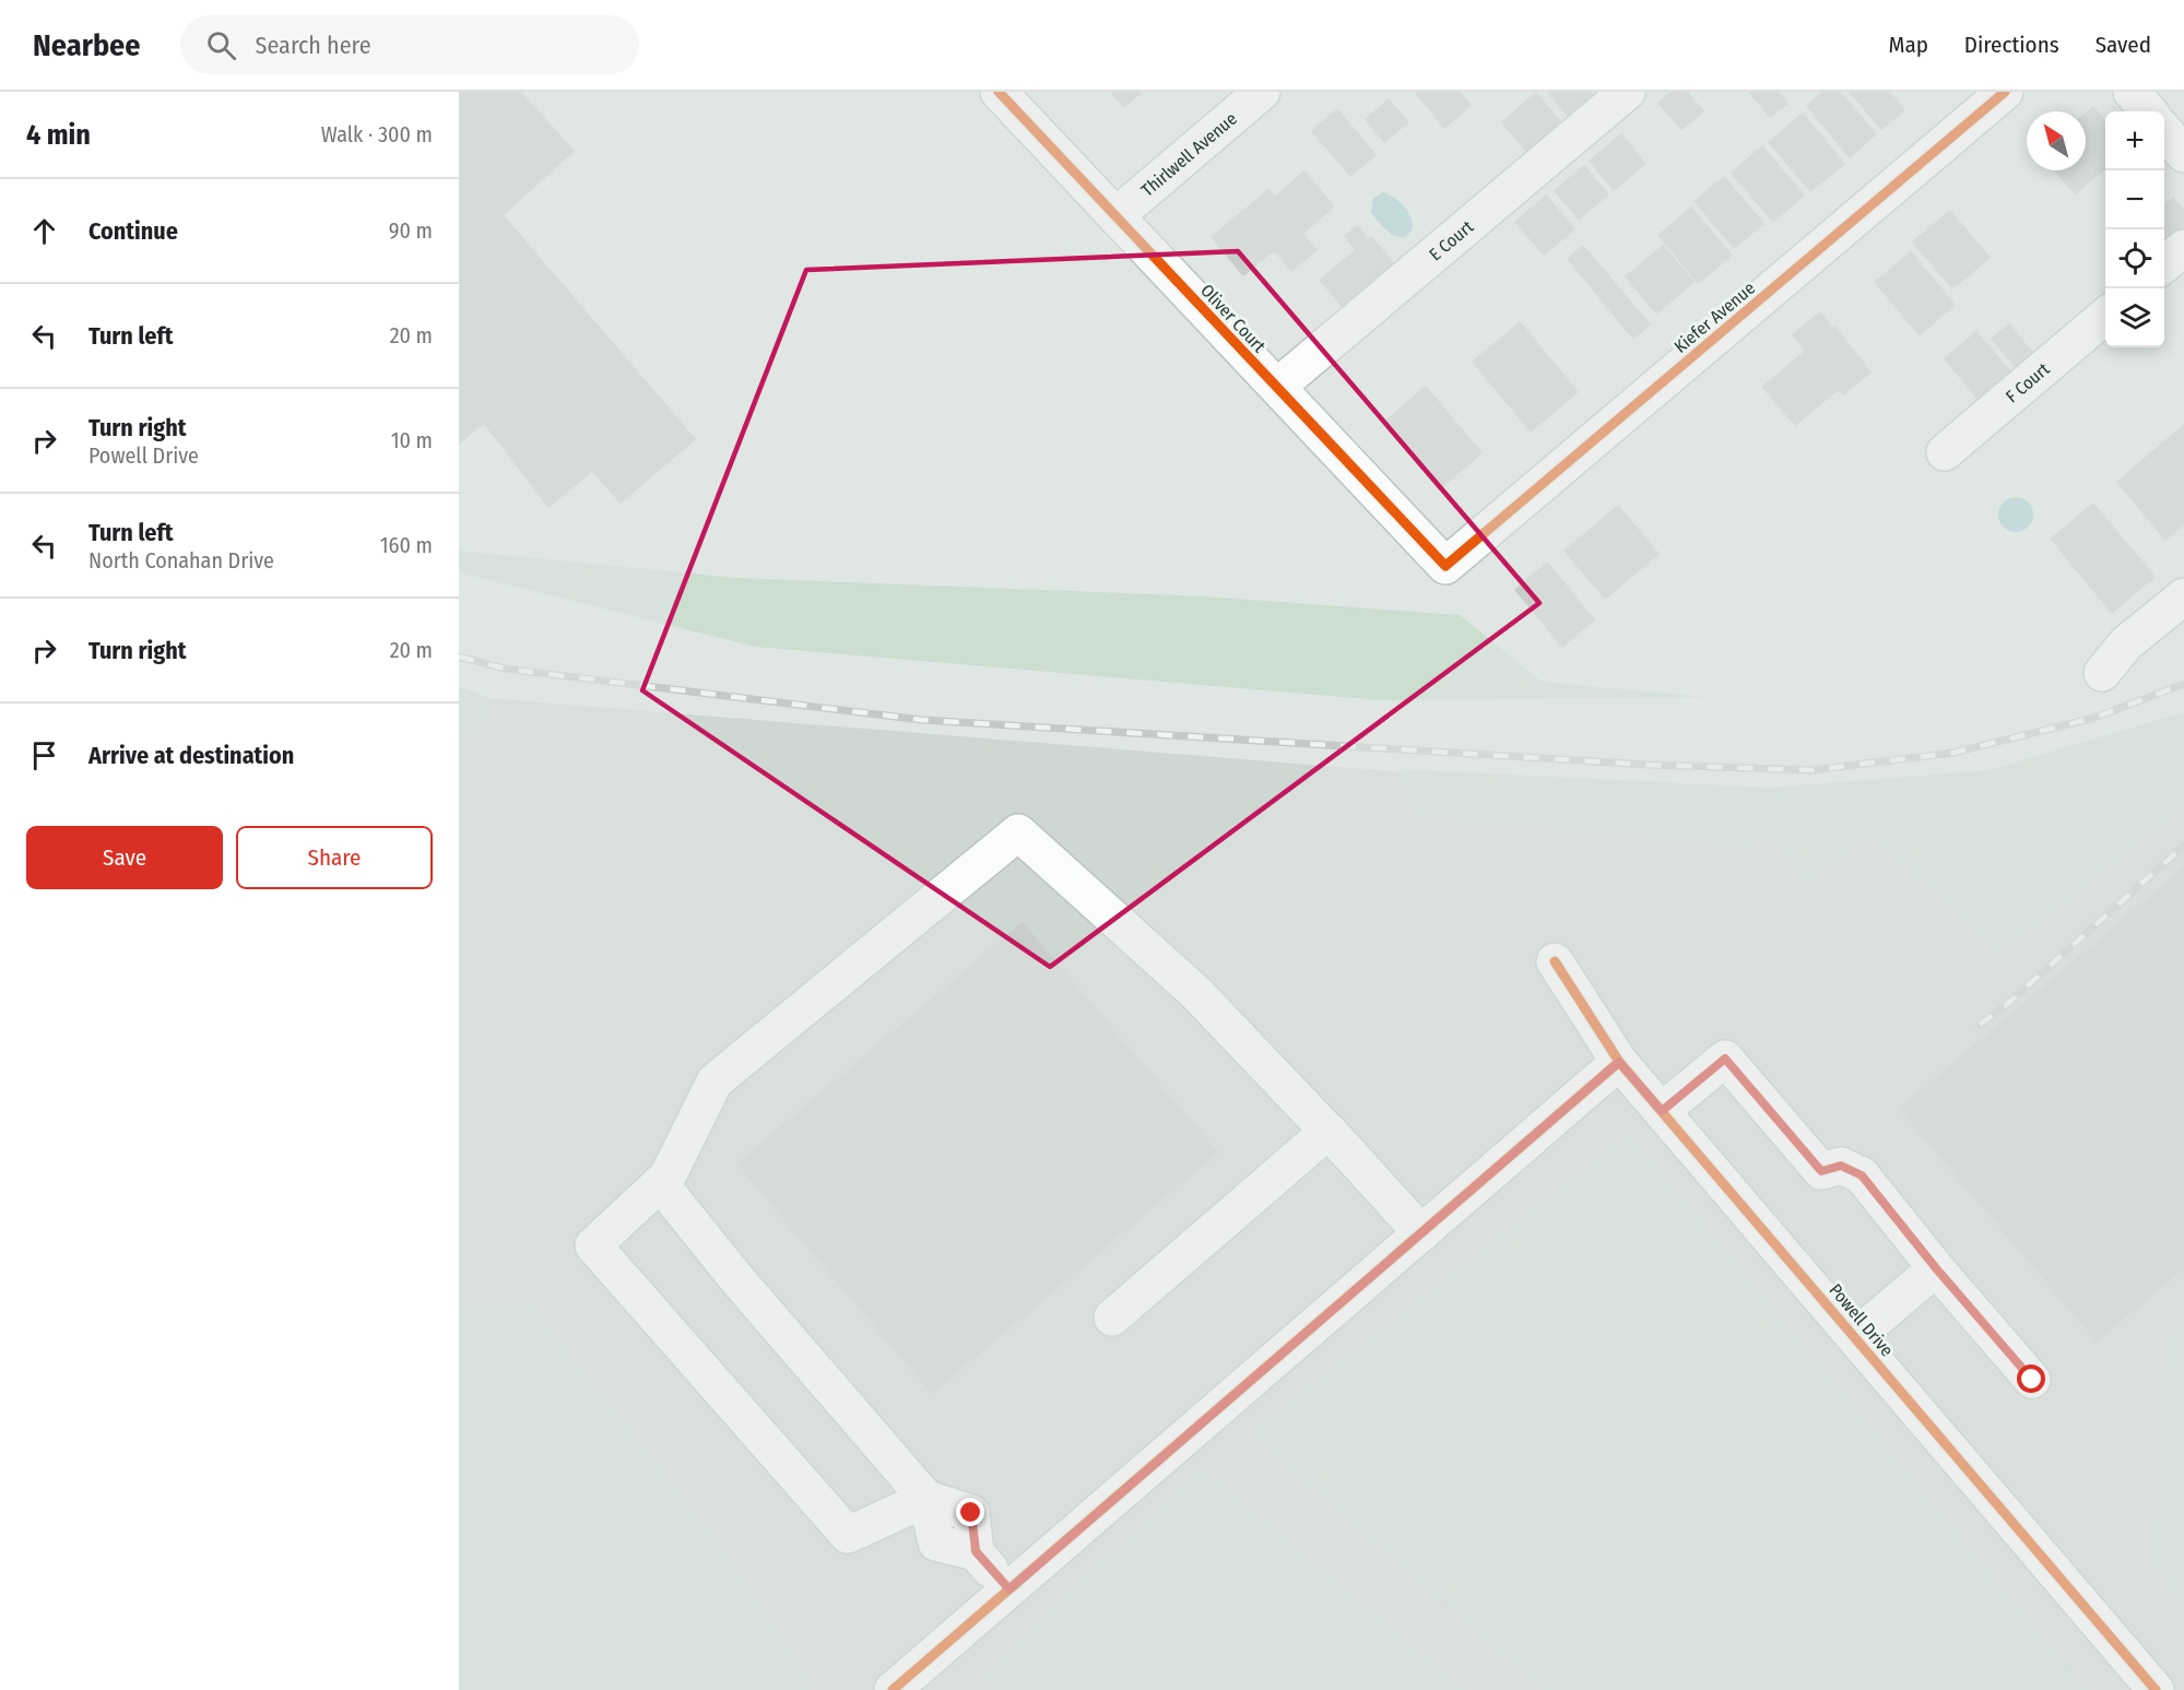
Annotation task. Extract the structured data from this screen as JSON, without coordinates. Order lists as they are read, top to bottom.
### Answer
{
  "streets": {
    "street": [
      "Thirlwell Avenue",
      "E Court",
      "Kiefer Avenue",
      "Oliver Court",
      "F Court",
      "Powell Drive"
    ]
  },
  "crossings": [
    ["Thirlwell Avenue", "Oliver Court"],
    ["E Court", "Oliver Court"],
    ["Kiefer Avenue", "Oliver Court"]
  ],
  "north": "top left",
  "page": {
    "header": "Nearbee",
    "search": "Search here",
    "nav": ["Map", "Directions", "Saved"],
    "heading": ["4 min", "Walk · 300 m"],
    "map_buttons": ["+", "−"],
    "list": [
      ["Continue", "90 m"],
      ["Turn left", "20 m"],
      ["Turn right", "Powell Drive", "10 m"],
      ["Turn left", "North Conahan Drive", "160 m"],
      ["Turn right", "20 m"],
      "Arrive at destination"
    ],
    "buttons": ["Save", "Share"]
  }
}
